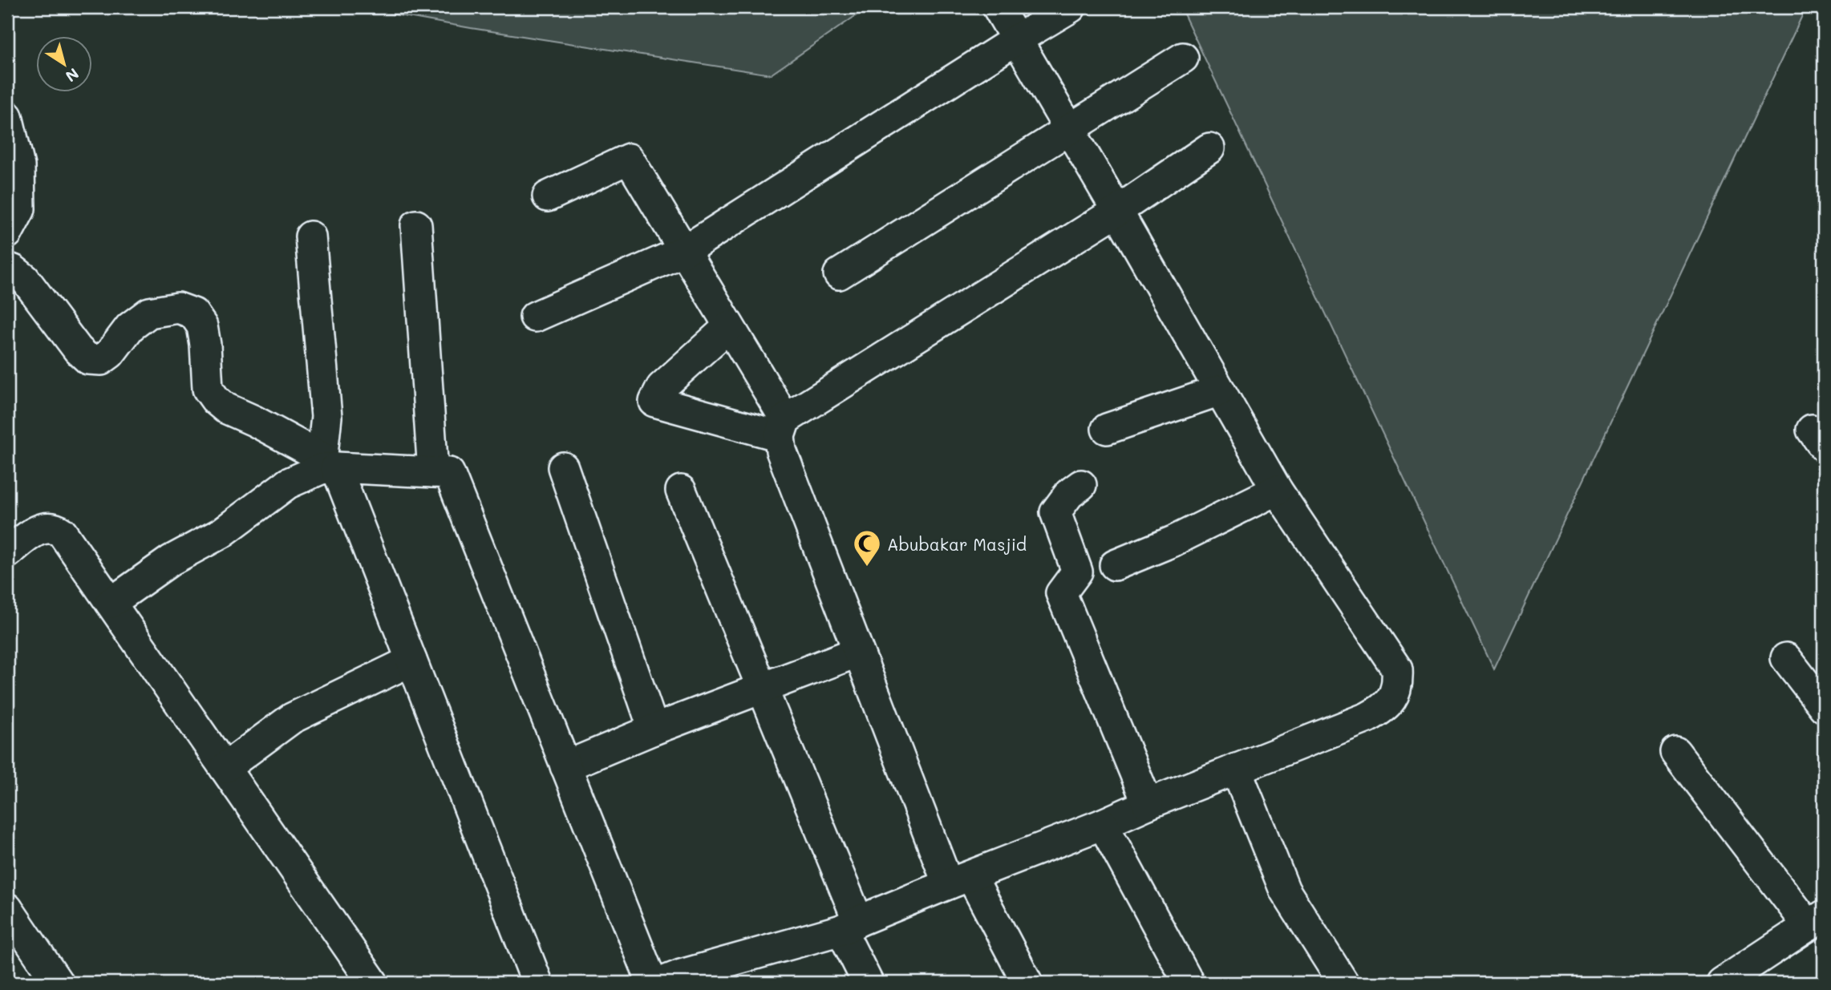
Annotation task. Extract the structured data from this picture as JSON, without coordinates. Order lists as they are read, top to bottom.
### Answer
{
  "places": {
    "mosque": ["Abubakar Masjid"]
  },
  "north": "bottom right"
}
